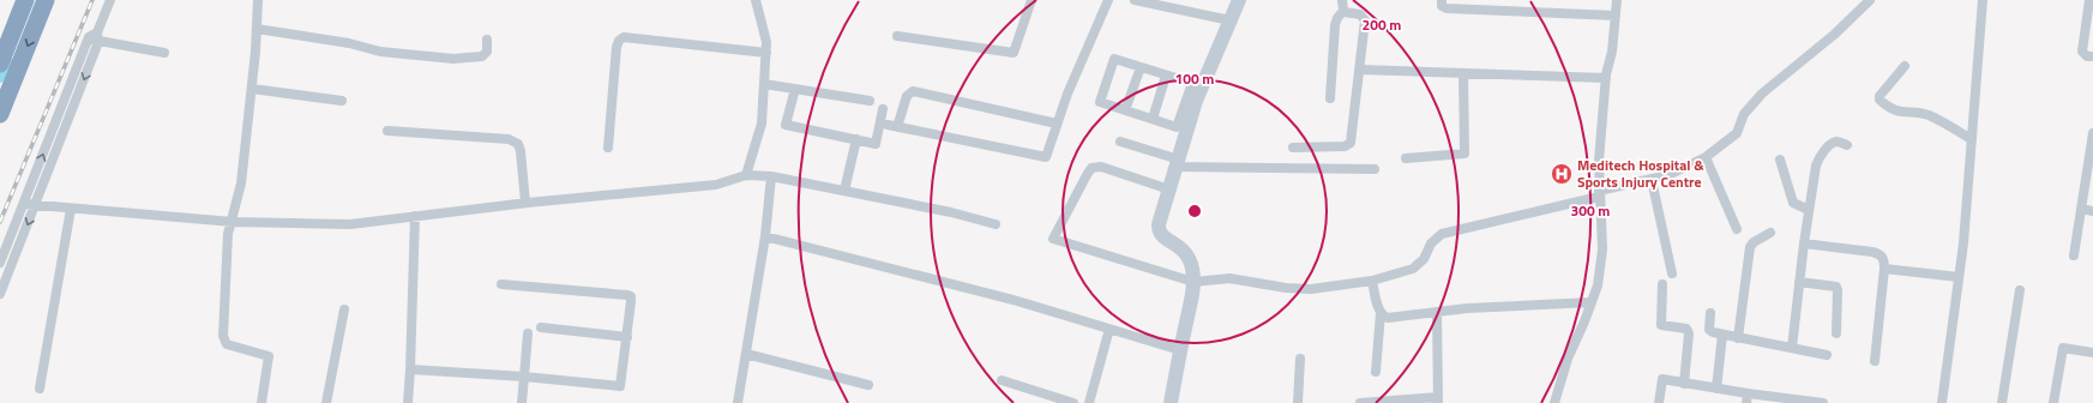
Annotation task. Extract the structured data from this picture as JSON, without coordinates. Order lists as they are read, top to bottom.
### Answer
{
  "places": {
    "hospital": ["Meditech Hospital & Sports Injury Centre"]
  },
  "rings": ["200 m", "100 m", "300 m"]
}
